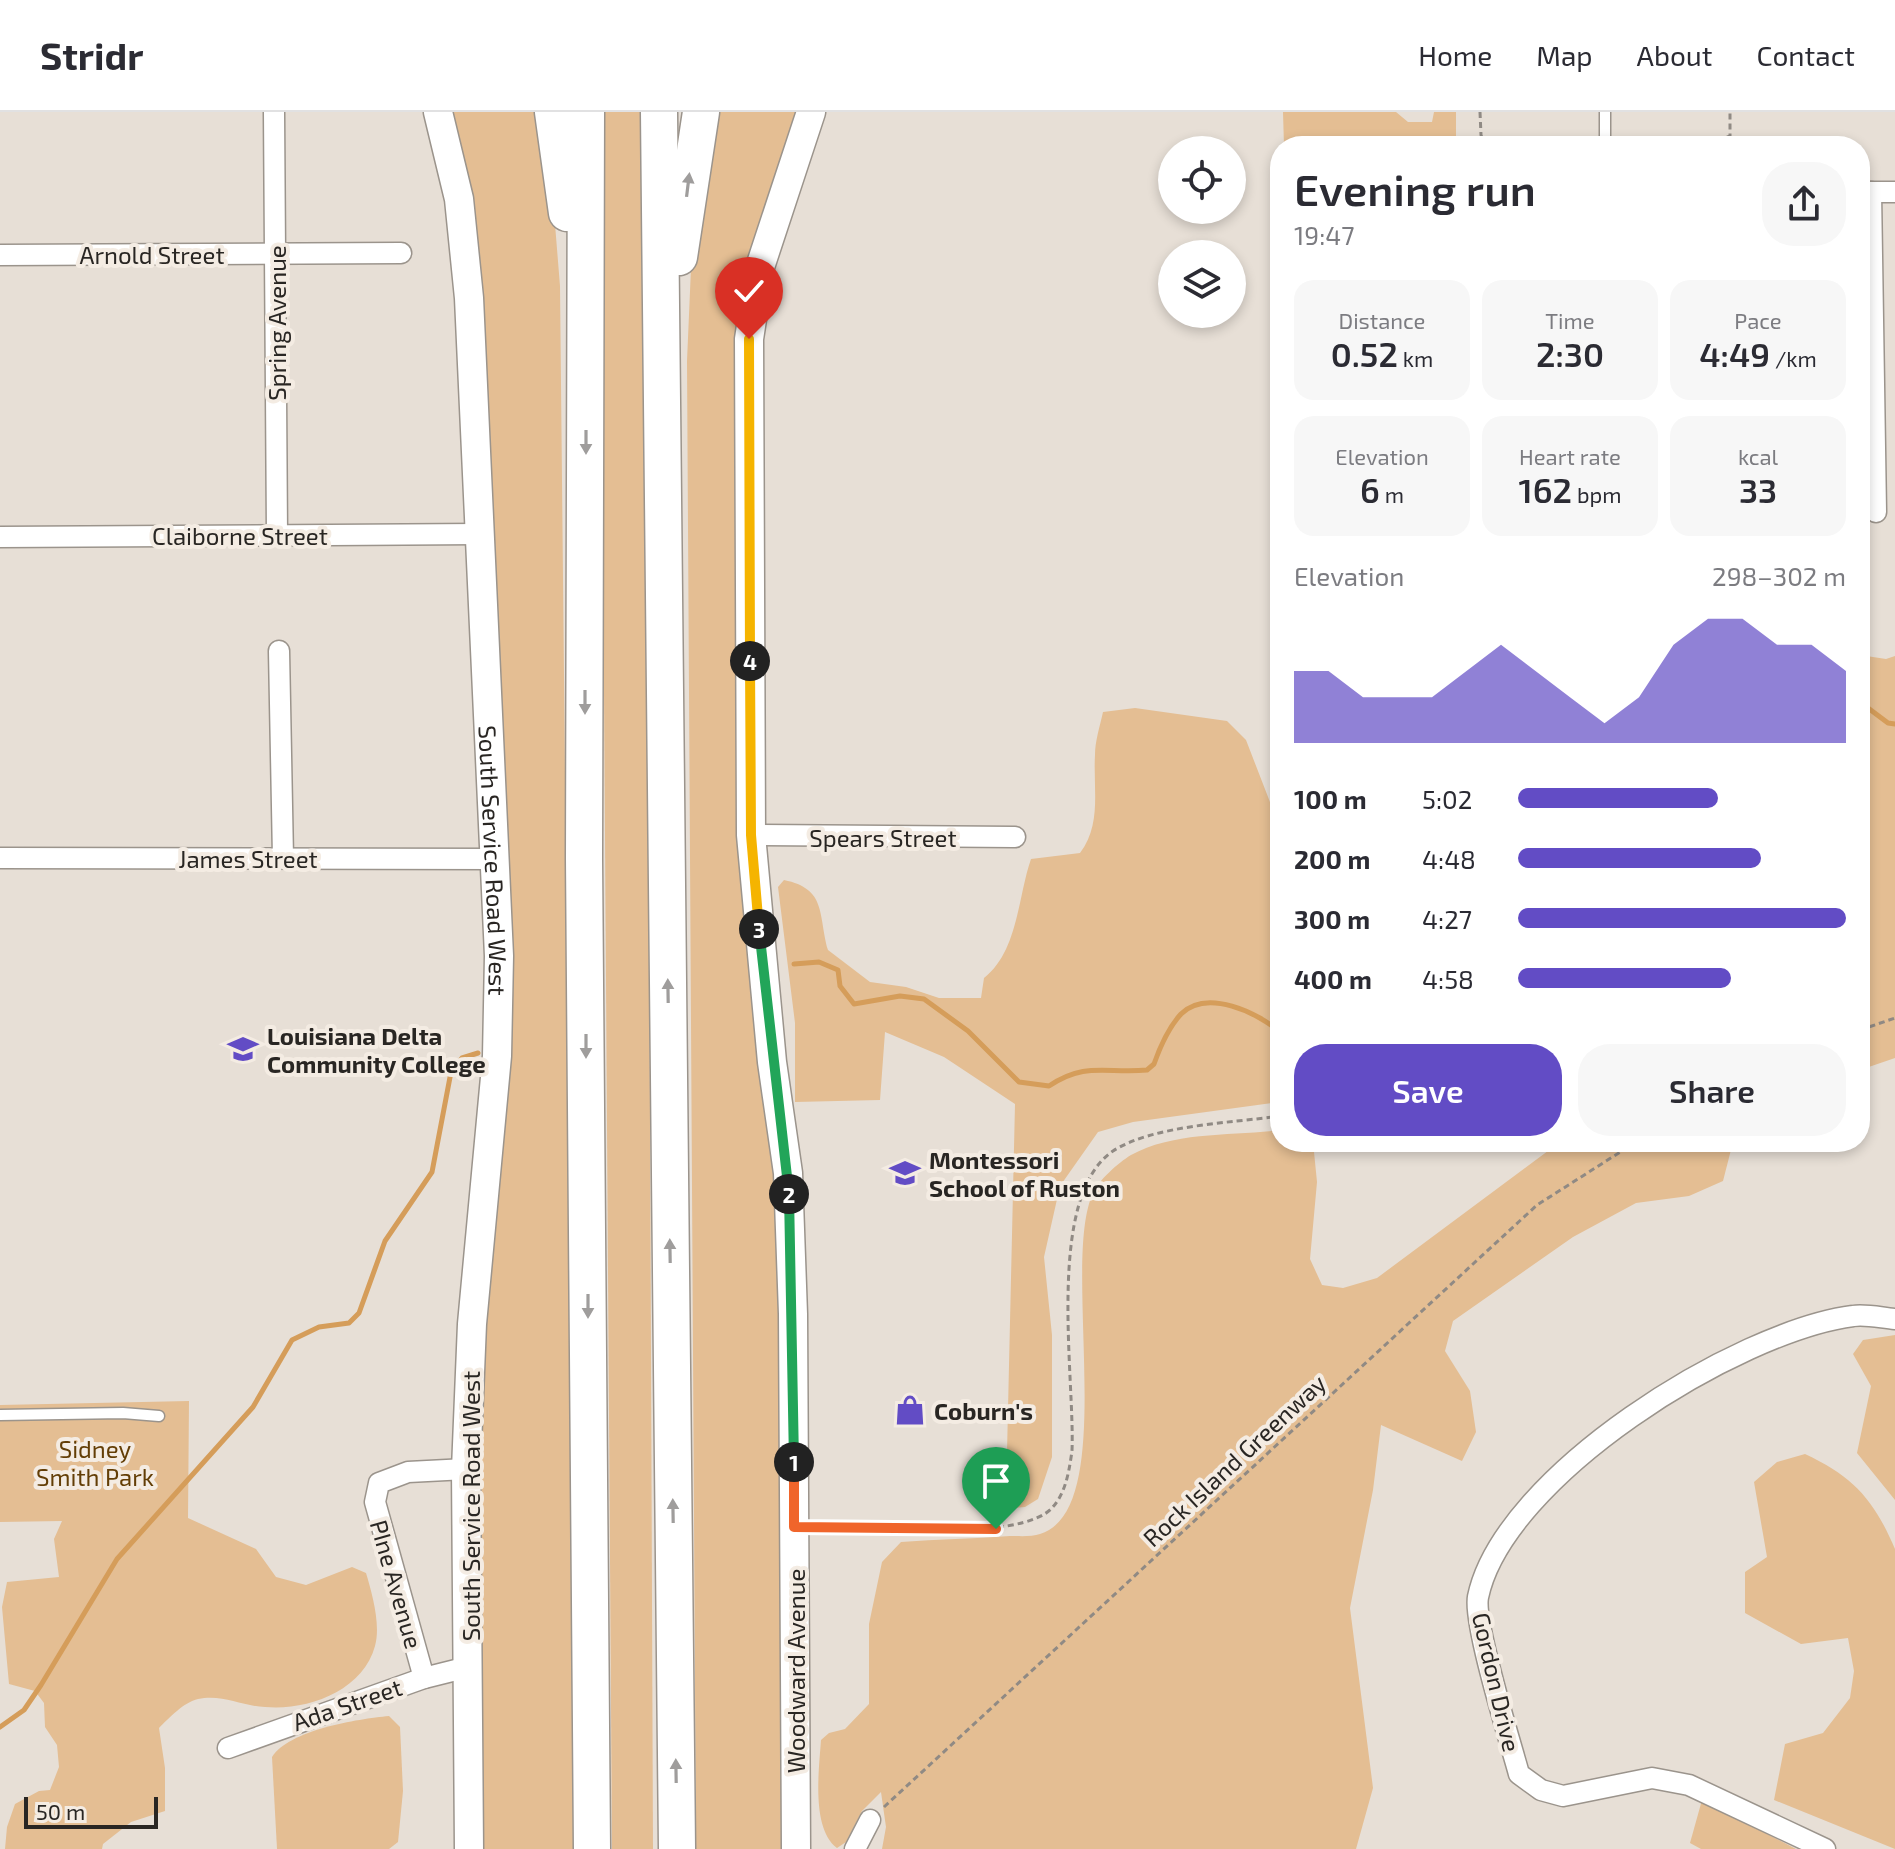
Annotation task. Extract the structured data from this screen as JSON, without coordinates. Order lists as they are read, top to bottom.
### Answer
{
  "streets": {
    "main road": ["South Service Road West", "Woodward Avenue"],
    "street": [
      "Arnold Street",
      "Spring Avenue",
      "Claiborne Street",
      "Spears Street",
      "James Street",
      "PIne Avenue",
      "Gordon Drive",
      "Ada Street"
    ],
    "path": ["Rock Island Greenway"]
  },
  "crossings": [
    ["Arnold Street", "Spring Avenue"],
    ["Spring Avenue", "Claiborne Street"],
    ["Claiborne Street", "South Service Road West"],
    ["Spears Street", "Woodward Avenue"],
    ["James Street", "South Service Road West"],
    ["South Service Road West", "PIne Avenue"],
    ["South Service Road West", "Ada Street"],
    ["PIne Avenue", "Ada Street"]
  ],
  "parks": ["Sidney Smith Park"],
  "places": {
    "school or university": ["Louisiana Delta Community College", "Montessori School of Ruston"],
    "shop": ["Coburn's"]
  },
  "scale_bar": "50 m",
  "page": {
    "header": "Stridr",
    "nav": [
      "Home",
      "Map",
      "About",
      "Contact"
    ],
    "heading": ["Evening run", "19:47"],
    "stats": [
      ["Distance", "0.52 km"],
      ["Time", "2:30"],
      ["Pace", "4:49 /km"],
      ["Elevation", "6 m"],
      ["Heart rate", "162 bpm"],
      ["kcal", "33"]
    ],
    "chart": ["Elevation", "298–302 m"],
    "pins": [
      "4",
      "3",
      "2",
      "1"
    ],
    "list": [
      {
        "name": "100 m",
        "note": "5:02"
      },
      {
        "name": "200 m",
        "note": "4:48"
      },
      {
        "name": "300 m",
        "note": "4:27"
      },
      {
        "name": "400 m",
        "note": "4:58"
      }
    ],
    "buttons": ["Save", "Share"],
    "scale": "50 m"
  }
}
